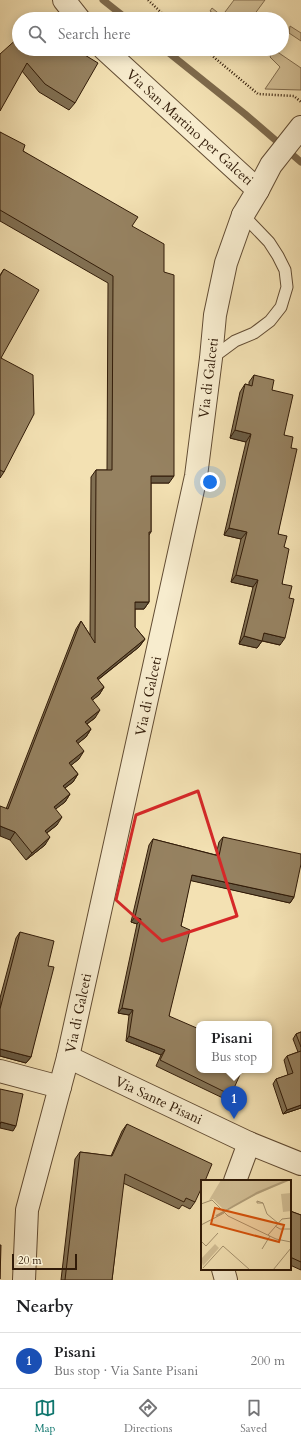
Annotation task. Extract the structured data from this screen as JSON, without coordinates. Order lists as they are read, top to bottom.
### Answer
{
  "streets": {
    "street": ["Via San Martino per Galceti", "Via di Galceti", "Via Sante Pisani"]
  },
  "crossings": [
    ["Via San Martino per Galceti", "Via di Galceti"],
    ["Via di Galceti", "Via Sante Pisani"]
  ],
  "scale_bar": "20 m",
  "page": {
    "search": "Search here",
    "popup": ["Pisani", "Bus stop"],
    "pins": "1",
    "scale": "20 m",
    "heading": "Nearby",
    "list": [
      {
        "mark": "1",
        "name": "Pisani",
        "note": "Bus stop · Via Sante Pisani",
        "value": "200 m"
      }
    ],
    "nav": ["Map", "Directions", "Saved"]
  }
}
